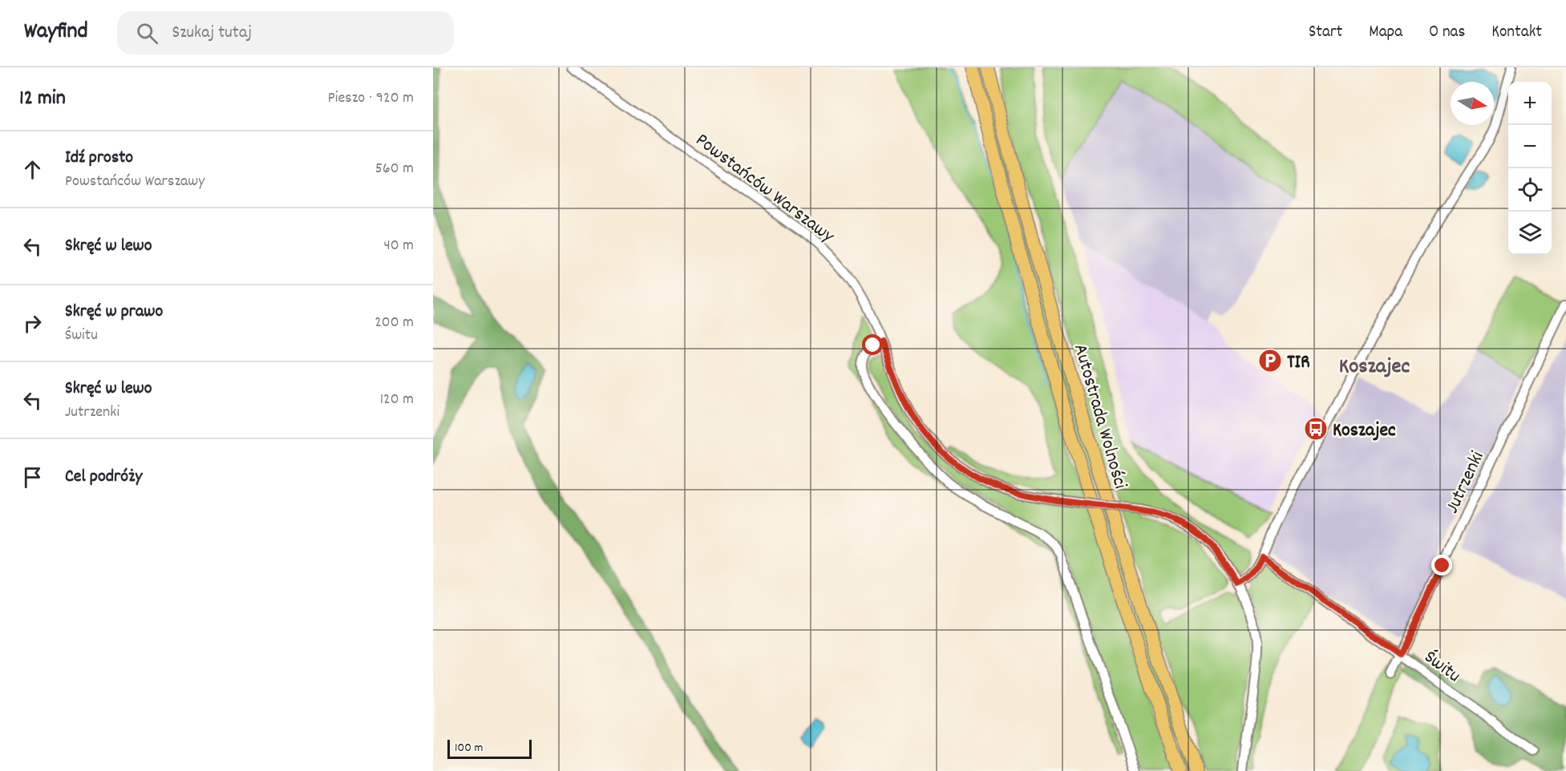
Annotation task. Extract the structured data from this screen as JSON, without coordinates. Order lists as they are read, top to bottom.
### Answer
{
  "streets": {
    "highway": ["Autostrada Wolności"],
    "street": ["Powstańców Warszawy", "Jutrzenki", "Świtu"]
  },
  "crossings": [
    ["Jutrzenki", "Świtu"]
  ],
  "districts": ["Koszajec"],
  "places": {
    "parking": ["TIR"],
    "bus stop": ["Koszajec"]
  },
  "scale_bar": "100 m",
  "north": "right",
  "page": {
    "header": "Wayfind",
    "search": "Szukaj tutaj",
    "nav": [
      "Start",
      "Mapa",
      "O nas",
      "Kontakt"
    ],
    "heading": ["12 min", "Pieszo · 920 m"],
    "map_buttons": ["+", "−"],
    "list": [
      ["Idź prosto", "Powstańców Warszawy", "560 m"],
      ["Skręć w lewo", "40 m"],
      ["Skręć w prawo", "Świtu", "200 m"],
      ["Skręć w lewo", "Jutrzenki", "120 m"],
      "Cel podróży"
    ],
    "scale": "100 m"
  }
}
